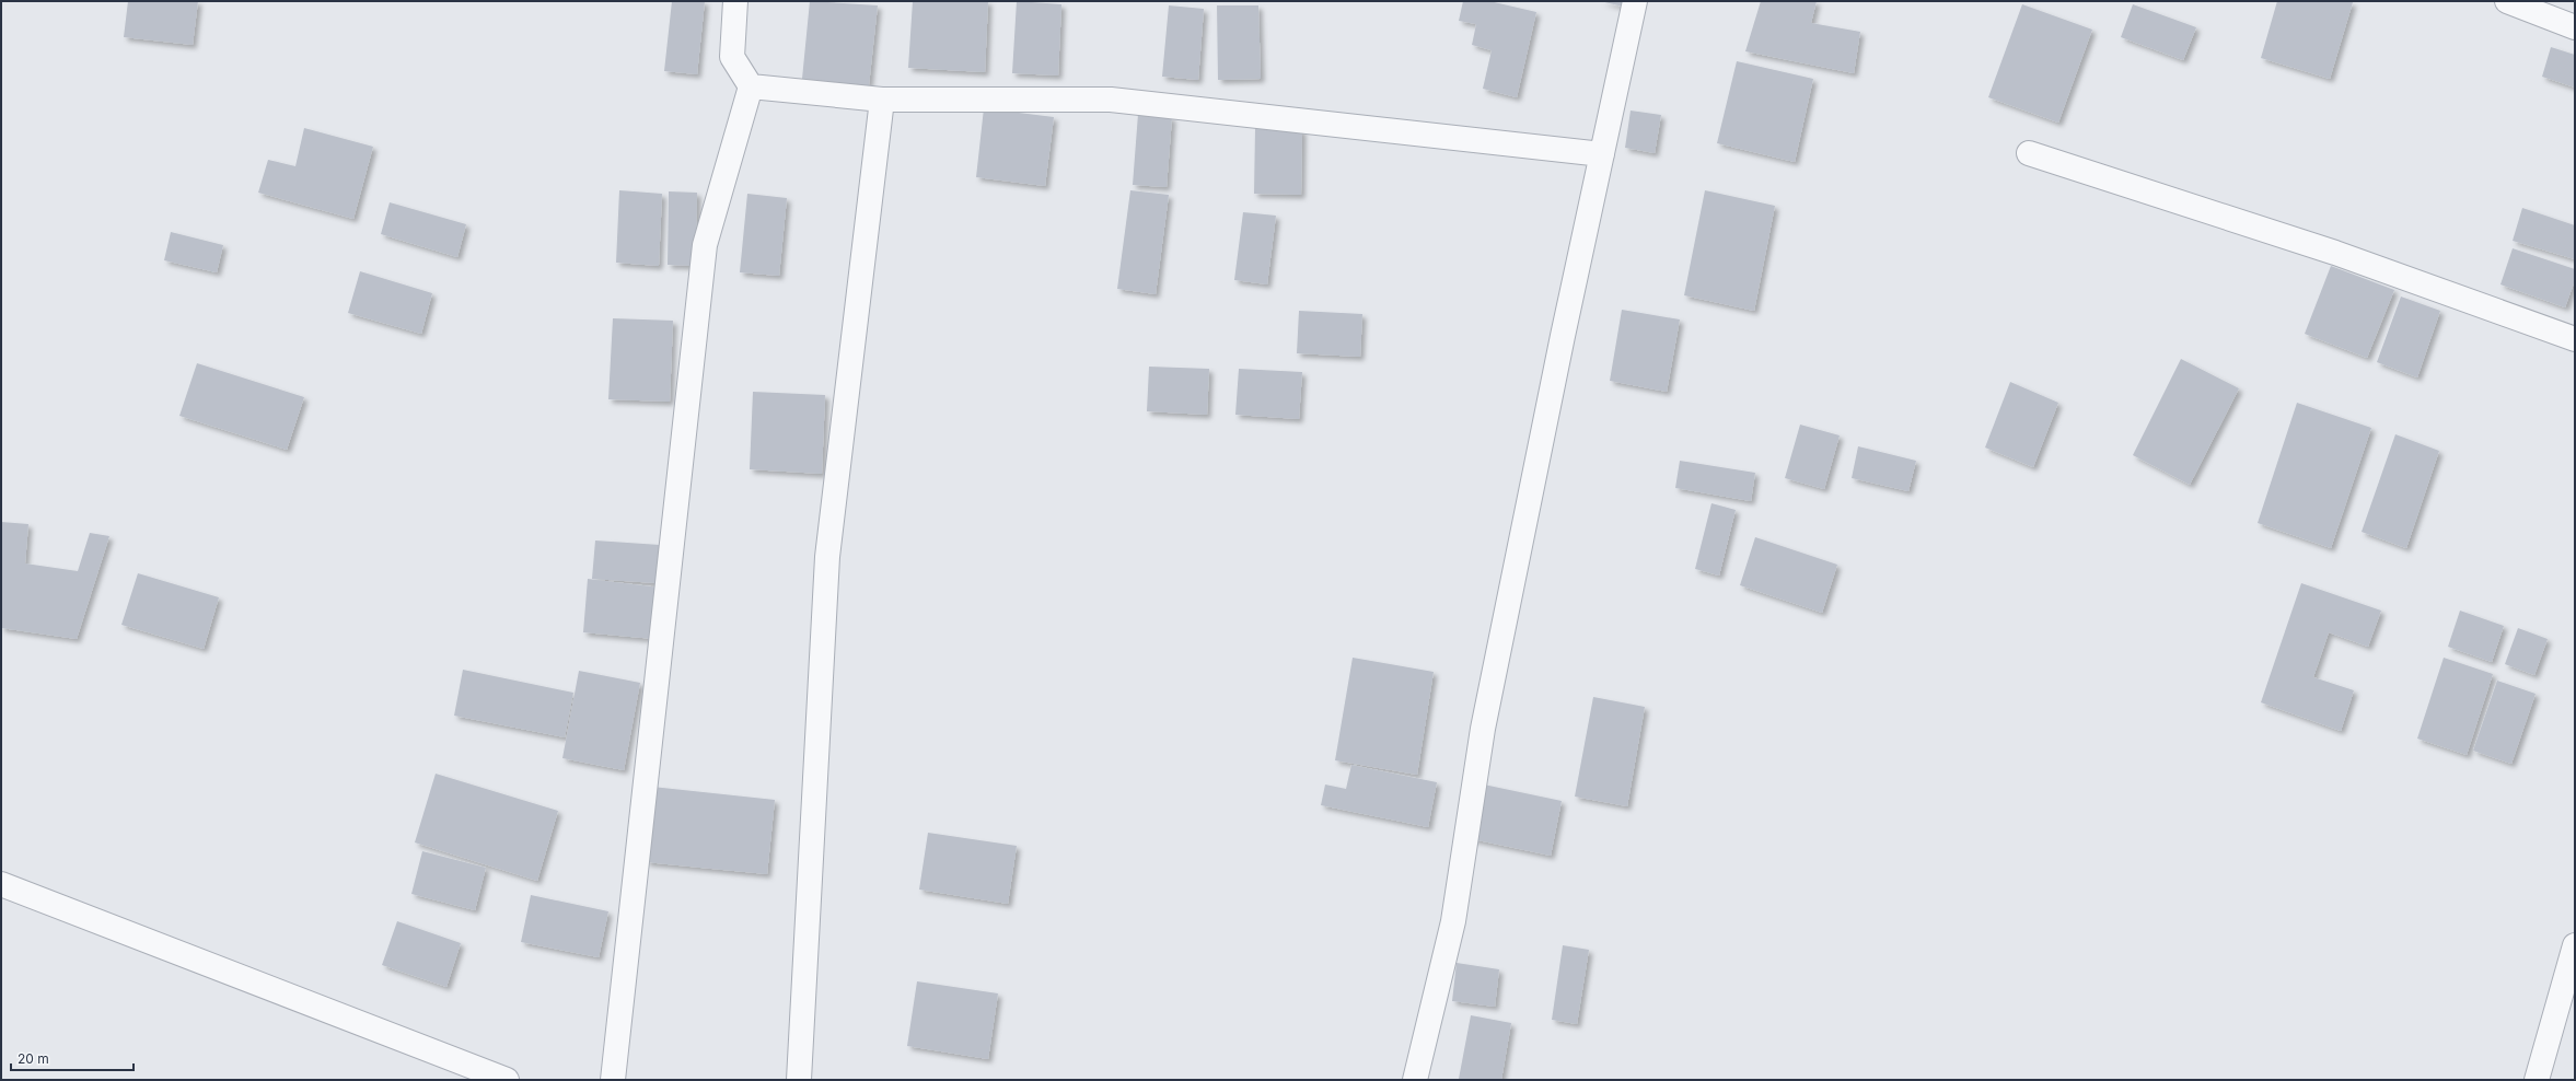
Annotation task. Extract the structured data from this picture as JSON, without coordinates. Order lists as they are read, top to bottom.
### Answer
{
  "scale_bar": "20 m"
}
